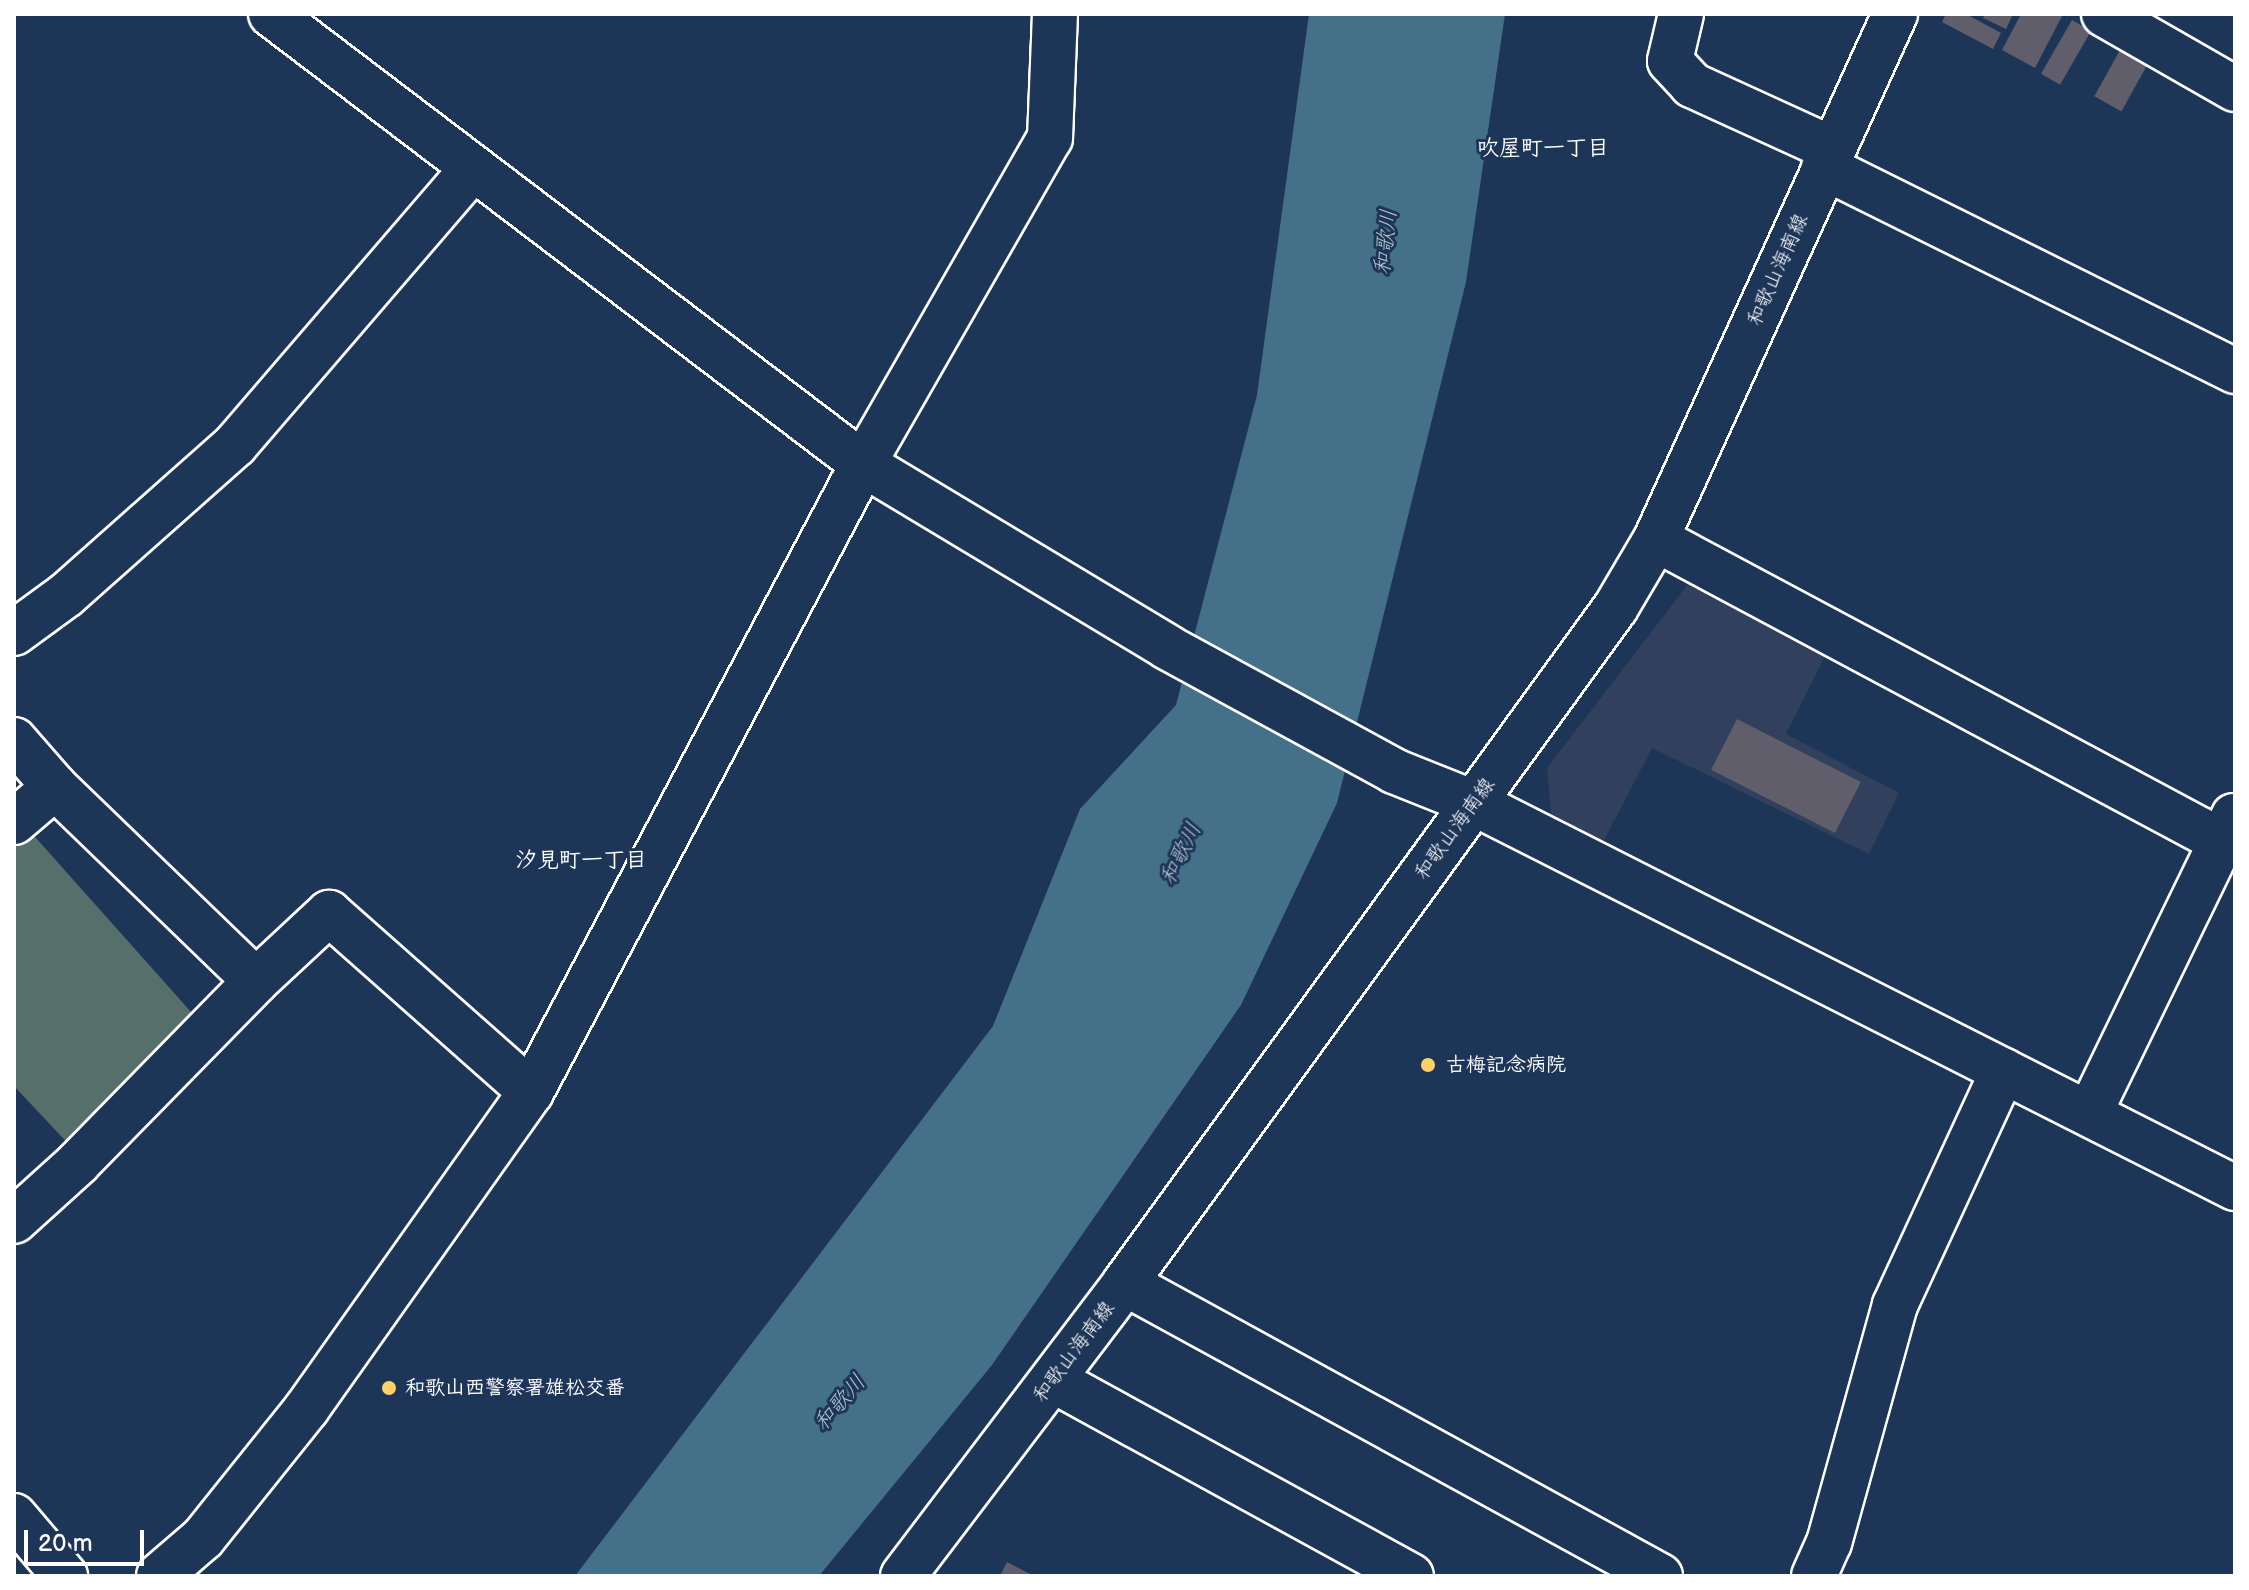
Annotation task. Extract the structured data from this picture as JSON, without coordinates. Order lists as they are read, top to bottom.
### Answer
{
  "streets": {
    "street": ["和歌山海南線"]
  },
  "districts": ["吹屋町一丁目", "汐見町一丁目"],
  "water": ["和歌川"],
  "places": ["古梅記念病院", "和歌山西警察署雄松交番"],
  "scale_bar": "20 m"
}
